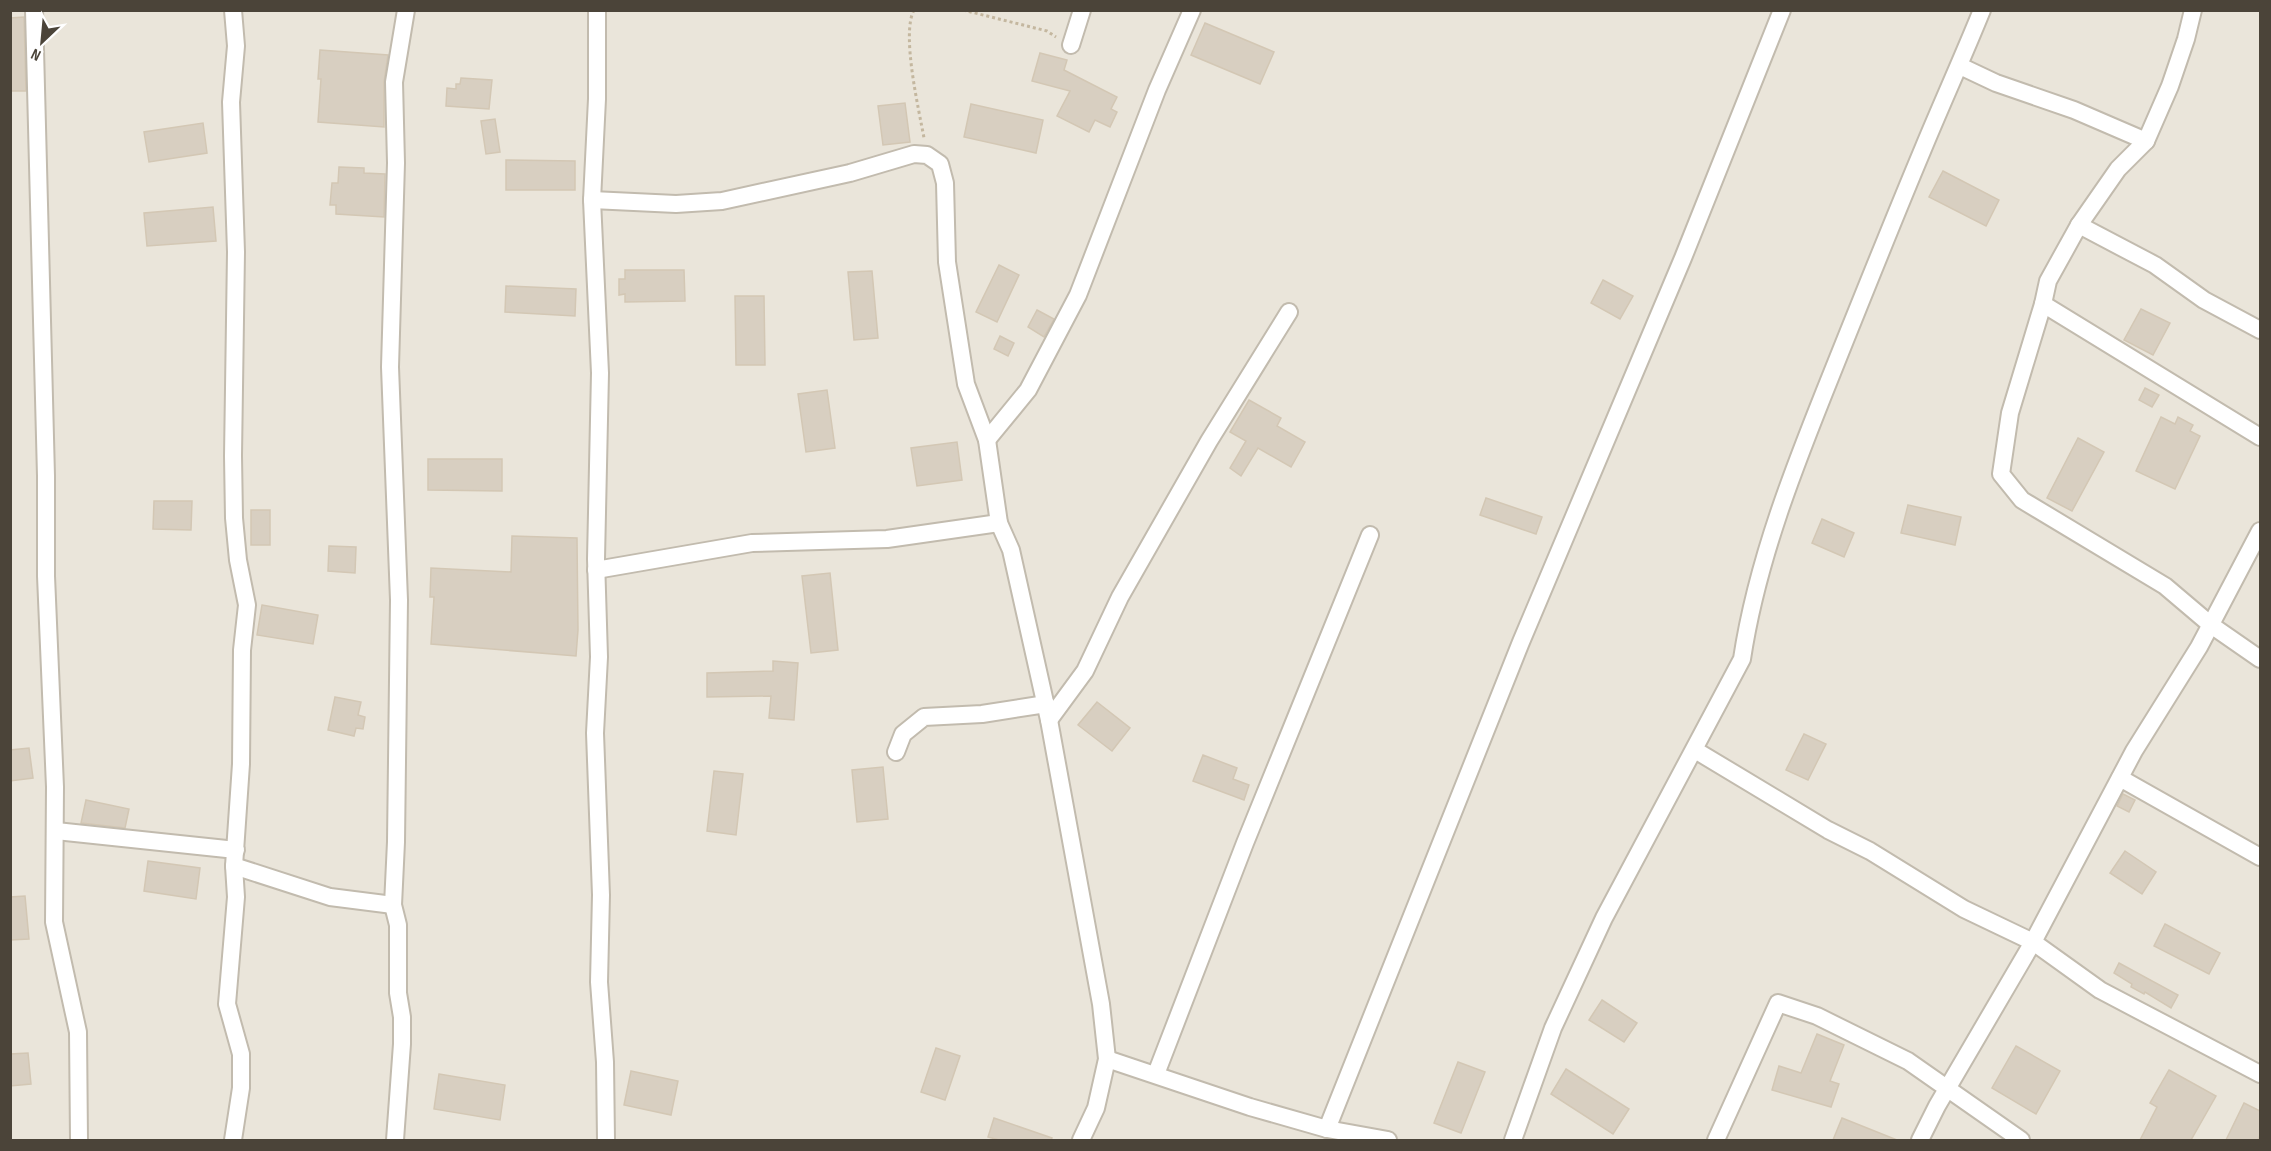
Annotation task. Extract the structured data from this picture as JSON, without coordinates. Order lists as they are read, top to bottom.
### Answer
{
  "north": "bottom left"
}
